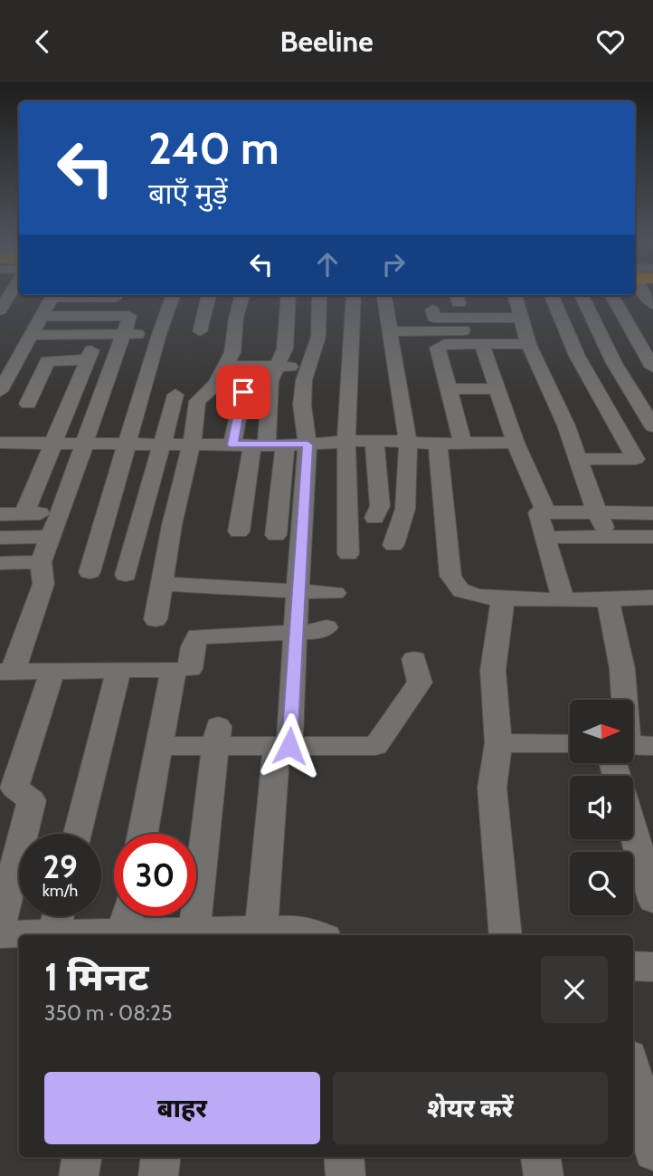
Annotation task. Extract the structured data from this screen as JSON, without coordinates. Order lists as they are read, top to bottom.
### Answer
{
  "north": "right",
  "page": {
    "header": "Beeline",
    "turn": ["240 m", "बाएँ मुड़ें"],
    "speed": "29 km/h",
    "limit": "30",
    "heading": ["1 मिनट", "350 m · 08:25"],
    "buttons": ["बाहर", "शेयर करें"]
  }
}
